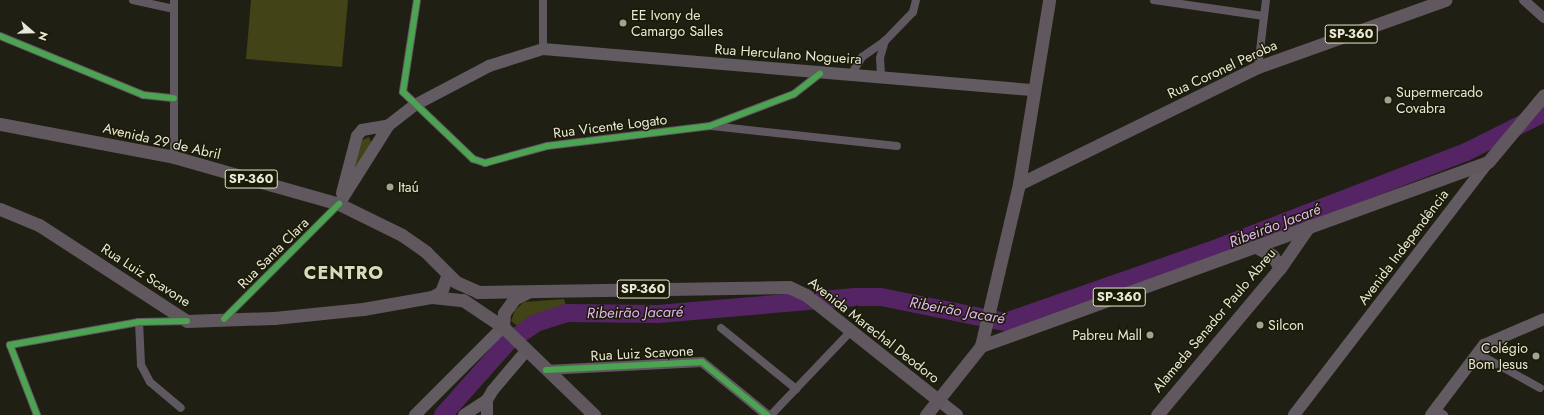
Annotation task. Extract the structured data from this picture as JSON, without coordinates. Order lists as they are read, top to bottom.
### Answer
{
  "streets": {
    "main road": [
      "SP-360",
      "Rua Herculano Nogueira",
      "Rua Coronel Peroba",
      "Avenida 29 de Abril",
      "Avenida Independência",
      "Rua Luiz Scavone",
      "Alameda Senador Paulo Abreu",
      "Avenida Marechal Deodoro"
    ],
    "street": ["Rua Vicente Logato", "Rua Santa Clara"]
  },
  "crossings": [
    ["SP-360", "Avenida Independência"],
    ["SP-360", "Alameda Senador Paulo Abreu"],
    ["Rua Herculano Nogueira", "Rua Vicente Logato"],
    ["Rua Herculano Nogueira", "Avenida 29 de Abril"],
    ["Rua Herculano Nogueira", "Rua Santa Clara"],
    ["Avenida 29 de Abril", "Rua Santa Clara"],
    ["Avenida 29 de Abril", "Avenida Marechal Deodoro"],
    ["Rua Santa Clara", "Rua Luiz Scavone"]
  ],
  "districts": ["CENTRO"],
  "water": ["Ribeirão Jacaré"],
  "places": [
    "EE Ivony de Camargo Salles",
    "Supermercado Covabra",
    "Itaú",
    "Silcon",
    "Pabreu Mall",
    "Colégio Bom Jesus"
  ],
  "north": "right"
}
